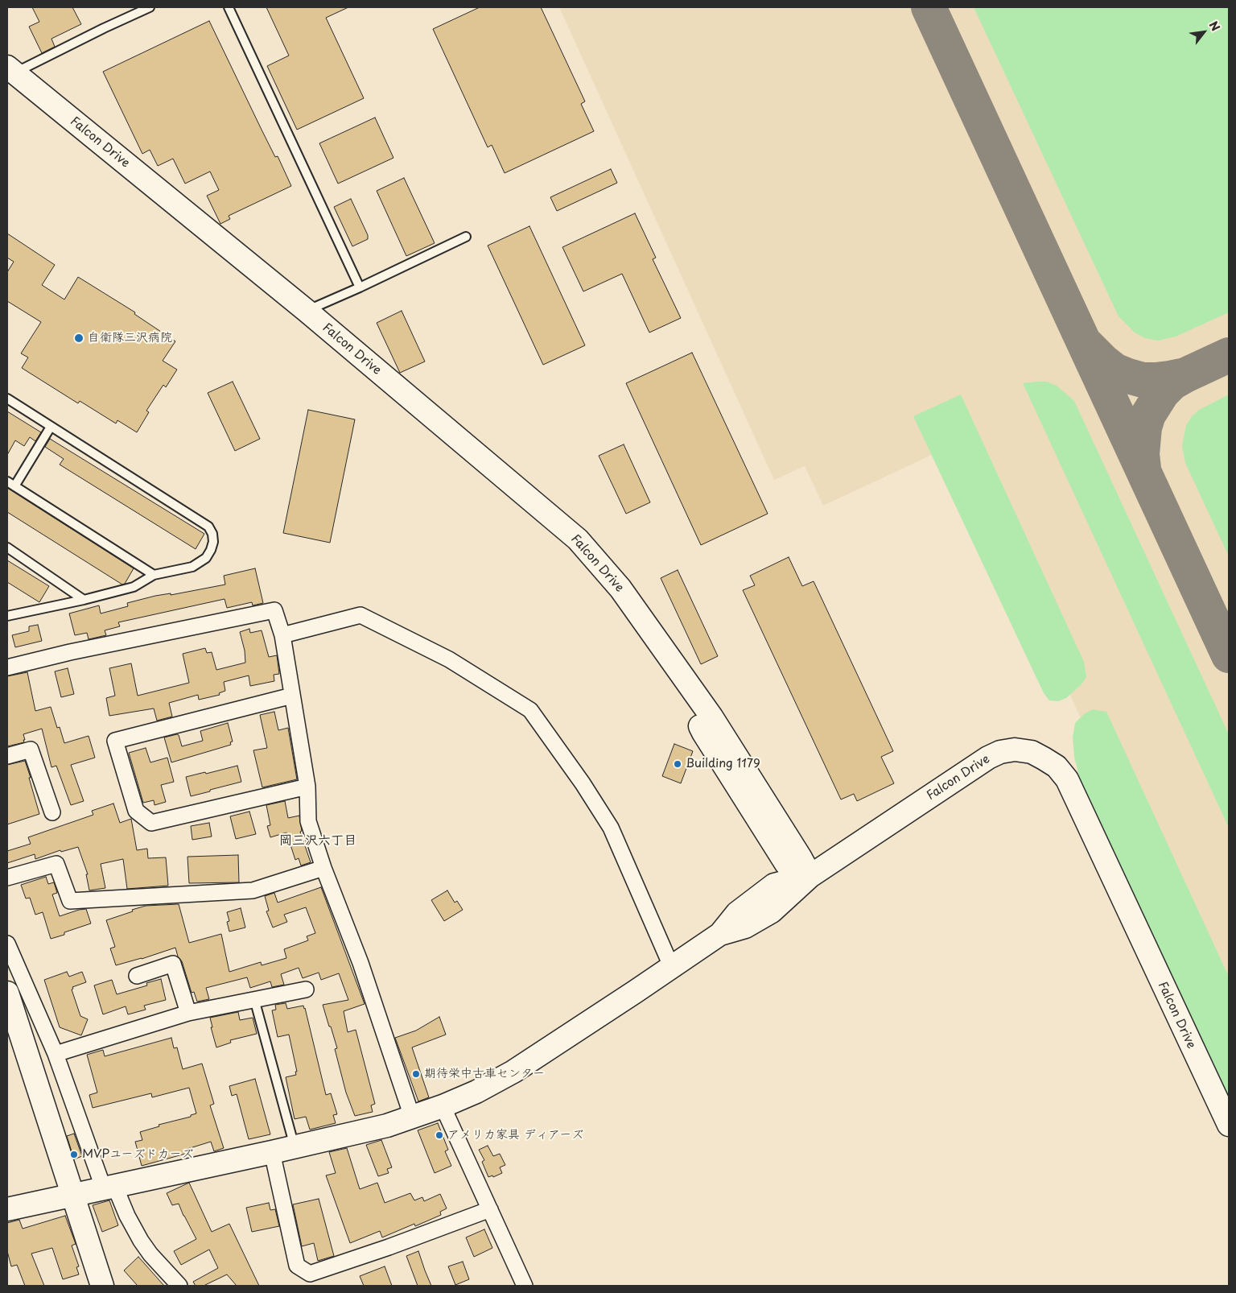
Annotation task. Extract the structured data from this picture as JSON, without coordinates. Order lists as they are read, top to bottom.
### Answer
{
  "streets": {
    "street": ["Falcon Drive"]
  },
  "districts": ["岡三沢六丁目"],
  "places": [
    "自衛隊三沢病院",
    "Building 1179",
    "期待栄中古車センター",
    "アメリカ家具 ディアーズ",
    "MVPユーズドカーズ"
  ],
  "north": "top right"
}
